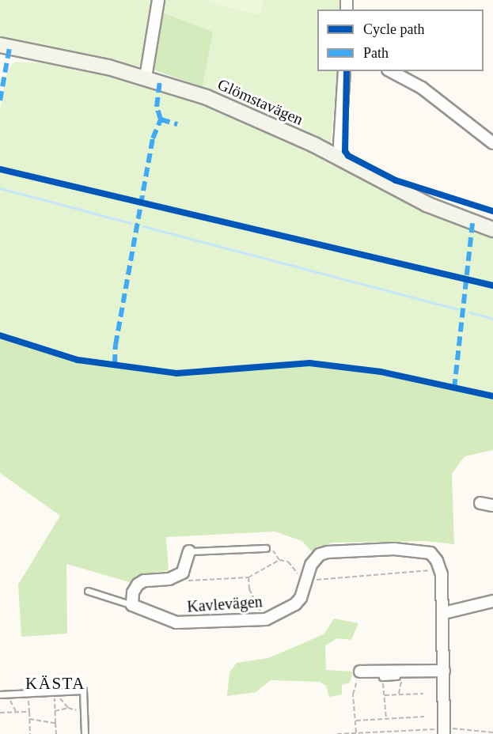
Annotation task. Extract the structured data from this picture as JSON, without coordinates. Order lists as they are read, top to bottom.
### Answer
{
  "streets": {
    "main road": ["Glömstavägen"],
    "street": ["Kavlevägen"]
  },
  "districts": ["KÄSTA"],
  "legend": ["Cycle path", "Path"]
}
